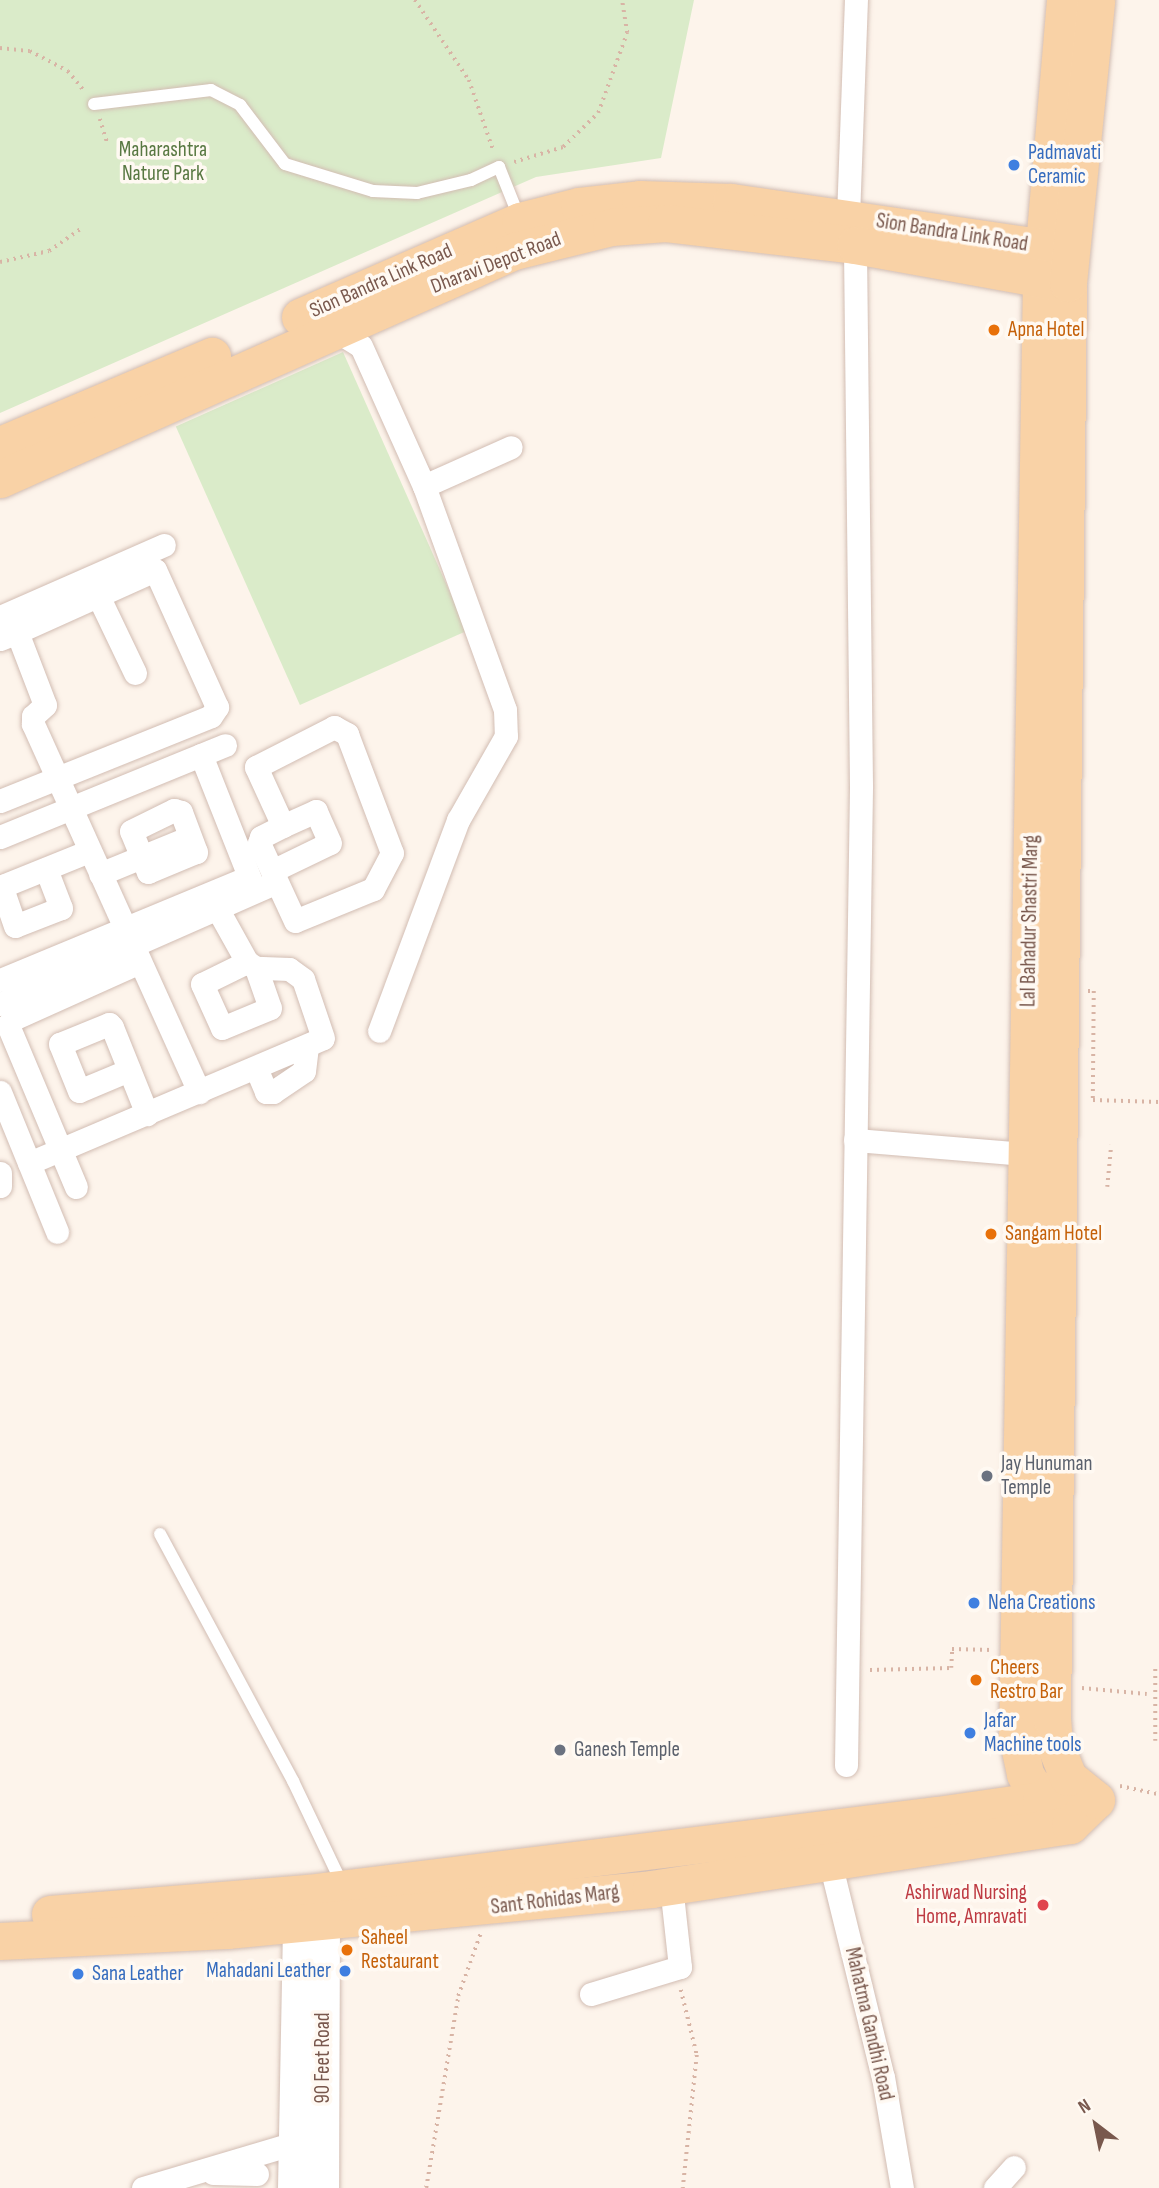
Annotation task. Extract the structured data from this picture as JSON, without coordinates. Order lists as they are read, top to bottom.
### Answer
{
  "streets": {
    "main road": [
      "Sion Bandra Link Road",
      "Dharavi Depot Road",
      "Lal Bahadur Shastri Marg",
      "Sant Rohidas Marg",
      "90 Feet Road"
    ],
    "street": ["Mahatma Gandhi Road"]
  },
  "crossings": [
    ["Sion Bandra Link Road", "Dharavi Depot Road"],
    ["Dharavi Depot Road", "Lal Bahadur Shastri Marg"],
    ["Lal Bahadur Shastri Marg", "Sant Rohidas Marg"],
    ["Sant Rohidas Marg", "Mahatma Gandhi Road"],
    ["Sant Rohidas Marg", "90 Feet Road"]
  ],
  "parks": ["Maharashtra Nature Park"],
  "places": [
    "Padmavati Ceramic",
    "Apna Hotel",
    "Sangam Hotel",
    "Jay Hunuman Temple",
    "Neha Creations",
    "Cheers Restro Bar",
    "Jafar Machine tools",
    "Ganesh Temple",
    "Ashirwad Nursing Home, Amravati",
    "Saheel Restaurant",
    "Mahadani Leather",
    "Sana Leather"
  ],
  "north": "top left"
}
